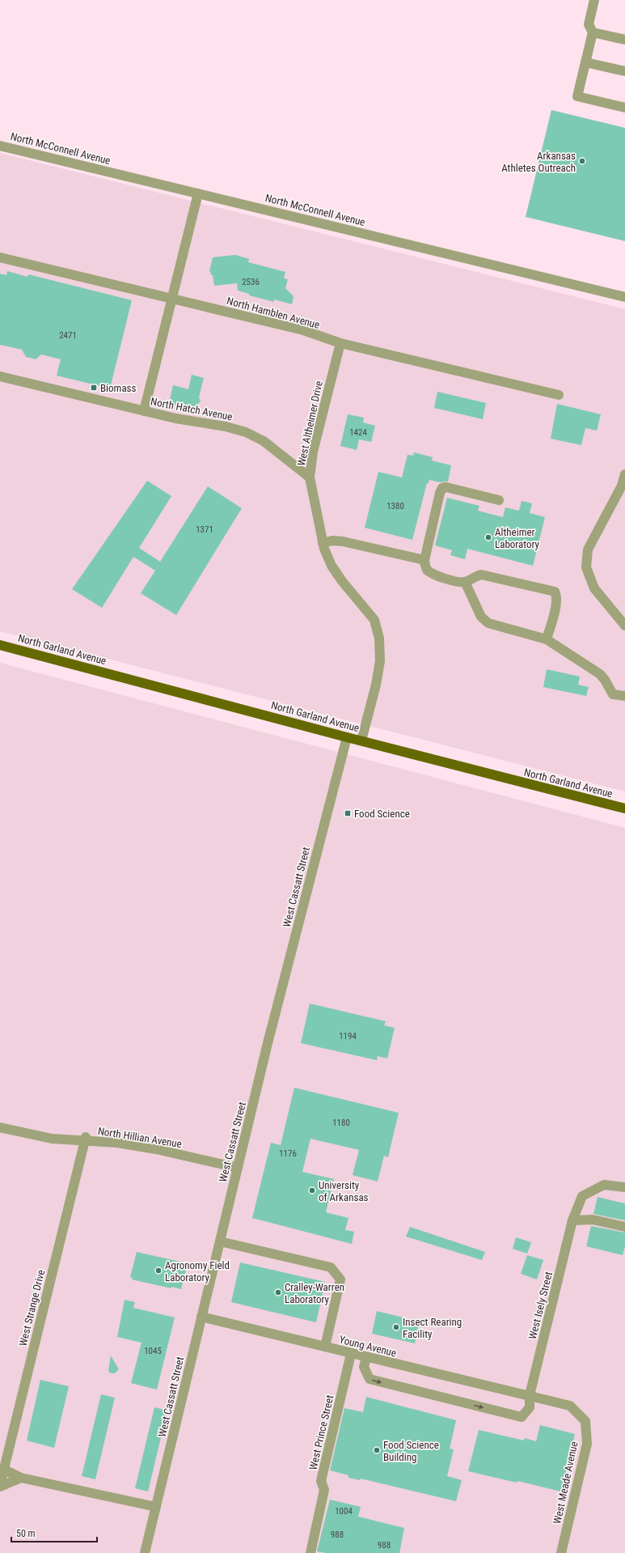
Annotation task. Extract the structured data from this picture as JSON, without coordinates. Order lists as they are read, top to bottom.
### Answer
{
  "streets": {
    "main road": ["North Garland Avenue"],
    "street": [
      "North McConnell Avenue",
      "North Hamblen Avenue",
      "North Hatch Avenue",
      "West Altheimer Drive",
      "West Cassatt Street",
      "North Hillian Avenue",
      "West Isely Street",
      "West Strange Drive",
      "Young Avenue",
      "West Prince Street",
      "West Meade Avenue"
    ]
  },
  "crossings": [
    ["North Hamblen Avenue", "West Altheimer Drive"],
    ["North Hatch Avenue", "West Altheimer Drive"],
    ["West Altheimer Drive", "North Garland Avenue"],
    ["North Garland Avenue", "West Cassatt Street"],
    ["West Cassatt Street", "North Hillian Avenue"],
    ["West Cassatt Street", "Young Avenue"],
    ["North Hillian Avenue", "West Strange Drive"],
    ["West Isely Street", "Young Avenue"],
    ["West Isely Street", "West Meade Avenue"],
    ["Young Avenue", "West Prince Street"],
    ["Young Avenue", "West Meade Avenue"]
  ],
  "one_way": ["West Isely Street"],
  "places": {
    "other": [
      "Arkansas Athletes Outreach",
      "Altheimer Laboratory",
      "University of Arkansas",
      "Agronomy Field Laboratory",
      "Cralley-Warren Laboratory",
      "Insect Rearing Facility",
      "Food Science Building"
    ],
    "transit": ["Biomass", "Food Science"]
  },
  "house_numbers": [
    "2536",
    "2471",
    "1424",
    "1380",
    "1371",
    "1194",
    "1180",
    "1176",
    "1045",
    "1004",
    "988",
    "988"
  ],
  "scale_bar": "50 m"
}
